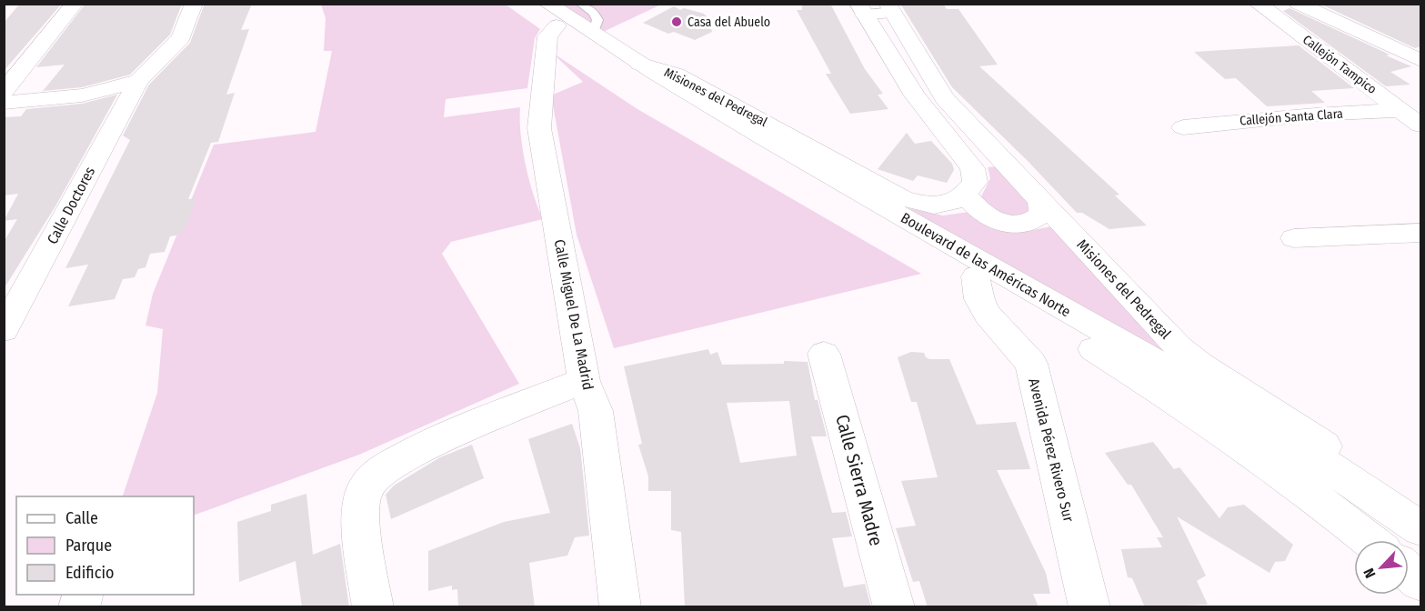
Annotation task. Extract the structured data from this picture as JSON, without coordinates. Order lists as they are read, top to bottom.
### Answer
{
  "streets": {
    "street": [
      "Callejón Tampico",
      "Misiones del Pedregal",
      "Callejón Santa Clara",
      "Calle Doctores",
      "Boulevard de las Américas Norte",
      "Calle Miguel De La Madrid",
      "Avenida Pérez Rivero Sur",
      "Calle Sierra Madre"
    ]
  },
  "crossings": [
    ["Callejón Tampico", "Callejón Santa Clara"],
    ["Misiones del Pedregal", "Boulevard de las Américas Norte"],
    ["Boulevard de las Américas Norte", "Calle Miguel De La Madrid"],
    ["Boulevard de las Américas Norte", "Avenida Pérez Rivero Sur"]
  ],
  "places": ["Casa del Abuelo"],
  "legend": ["Calle", "Parque", "Edificio"],
  "north": "bottom left"
}
